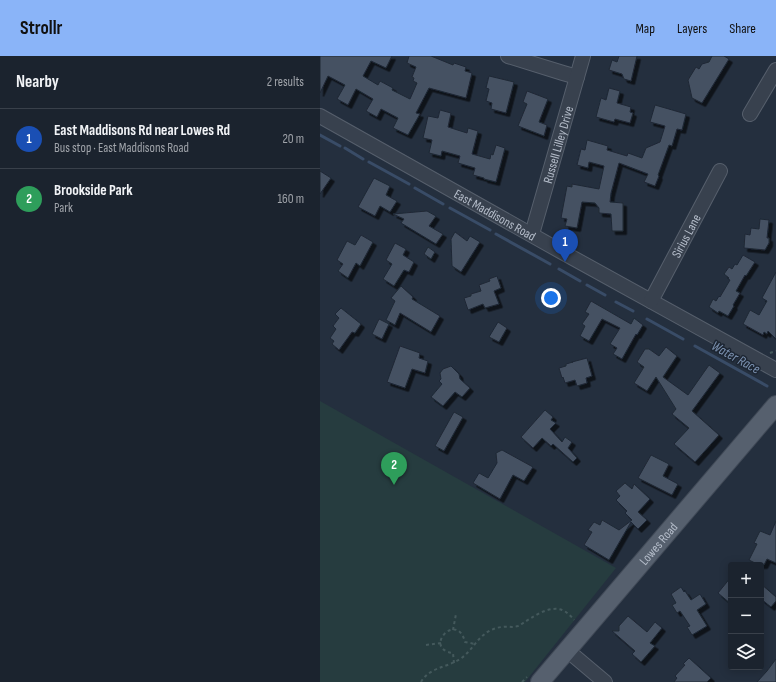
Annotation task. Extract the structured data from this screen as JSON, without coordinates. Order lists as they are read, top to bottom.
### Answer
{
  "streets": {
    "main road": ["Lowes Road"],
    "street": ["Russell Lilley Drive", "East Maddisons Road", "Sirius Lane"]
  },
  "crossings": [
    ["Russell Lilley Drive", "East Maddisons Road"],
    ["East Maddisons Road", "Sirius Lane"]
  ],
  "water": ["Water Race"],
  "page": {
    "header": "Strollr",
    "nav": ["Map", "Layers", "Share"],
    "heading": ["Nearby", "2 results"],
    "list": [
      {
        "mark": "1",
        "name": "East Maddisons Rd near Lowes Rd",
        "note": "Bus stop · East Maddisons Road",
        "value": "20 m"
      },
      {
        "mark": "2",
        "name": "Brookside Park",
        "note": "Park",
        "value": "160 m"
      }
    ],
    "pins": ["1", "2"],
    "map_buttons": ["+", "−"]
  }
}
